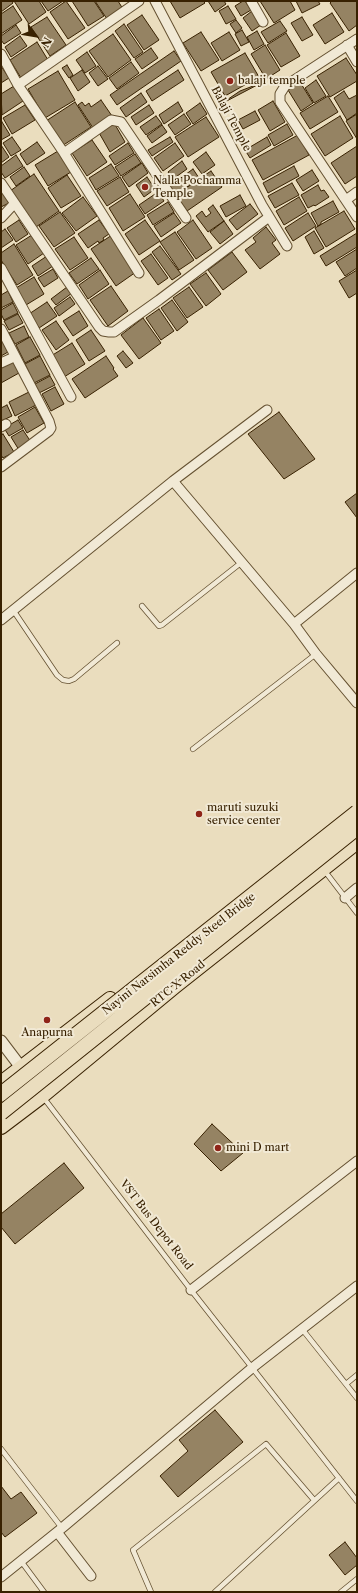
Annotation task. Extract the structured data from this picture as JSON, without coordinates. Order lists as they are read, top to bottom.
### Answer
{
  "streets": {
    "main road": ["Nayini Narsimha Reddy Steel Bridge", "RTC X Road"],
    "street": ["Balaji Temple"],
    "lane": ["VST Bus Depot Road"]
  },
  "crossings": [
    ["RTC X Road", "VST Bus Depot Road"]
  ],
  "places": [
    "balaji temple",
    "Nalla Pochamma Temple",
    "maruti suzuki service center",
    "Anapurna",
    "mini D mart"
  ],
  "north": "bottom right"
}
